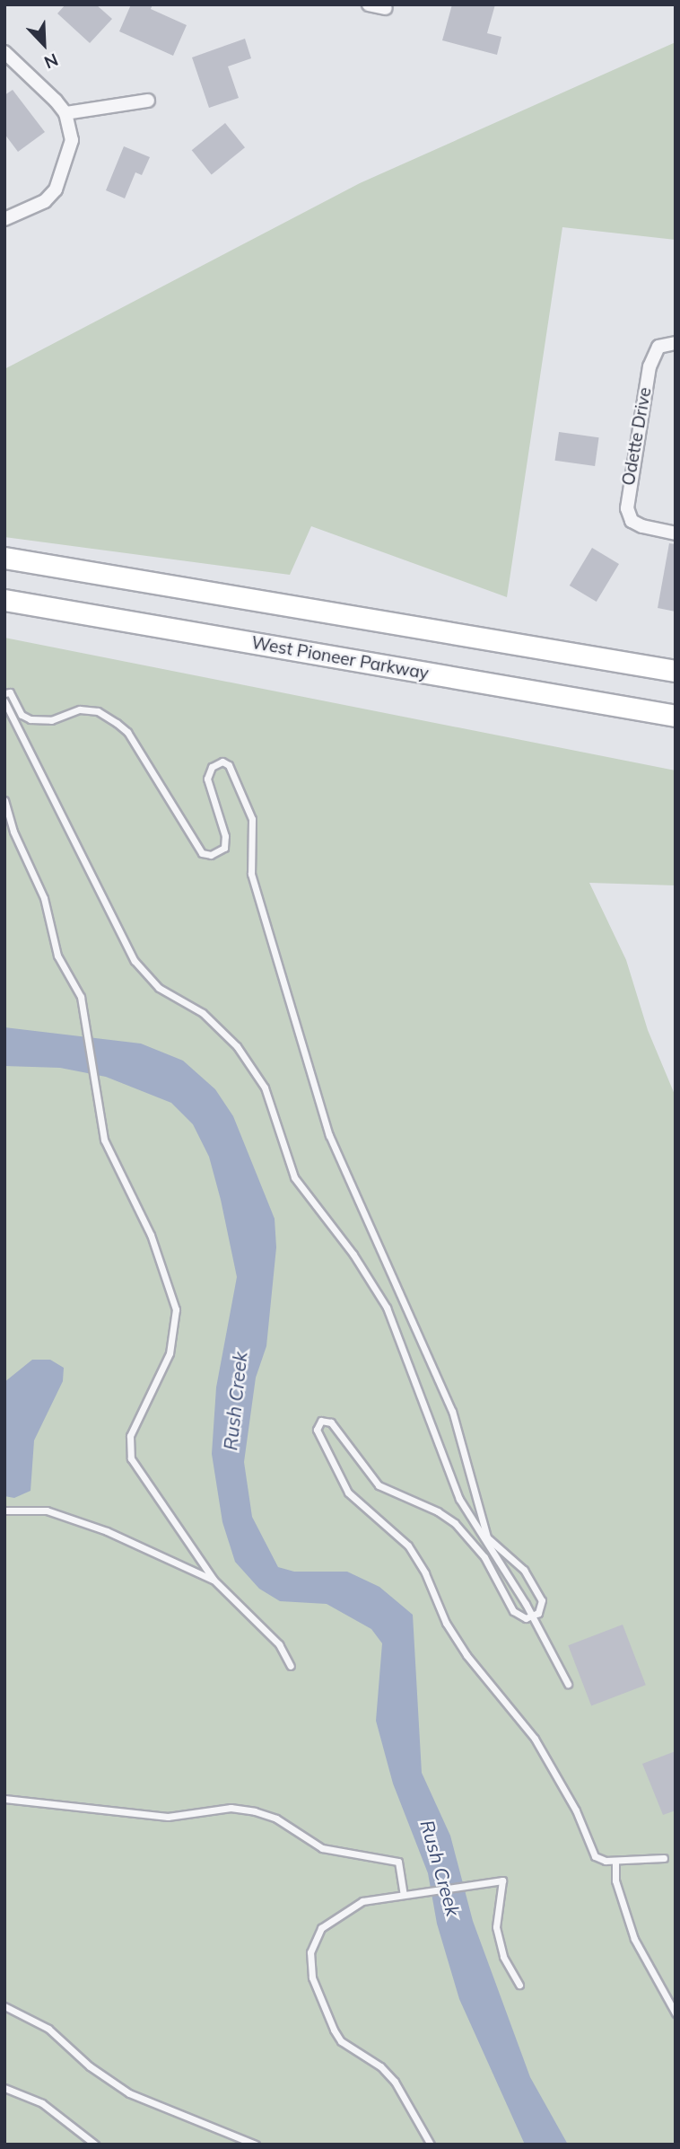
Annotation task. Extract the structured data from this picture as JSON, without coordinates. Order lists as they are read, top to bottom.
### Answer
{
  "streets": {
    "main road": ["West Pioneer Parkway"],
    "street": ["Odette Drive"]
  },
  "water": ["Rush Creek"],
  "north": "bottom right"
}
